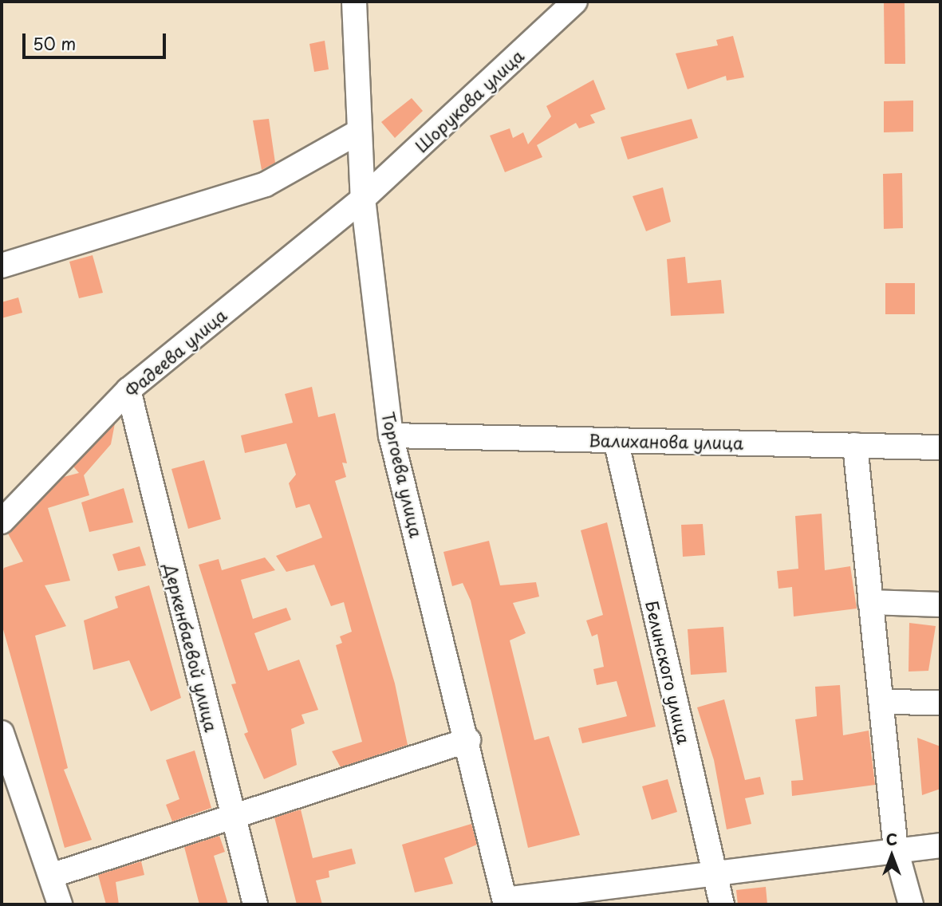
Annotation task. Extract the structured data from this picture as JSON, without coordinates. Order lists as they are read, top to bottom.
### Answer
{
  "streets": {
    "street": [
      "Шорукова улица",
      "Фадеева улица",
      "Валиханова улица",
      "Торгоева улица",
      "Деркенбаевой улица",
      "Белинского улица"
    ]
  },
  "crossings": [
    ["Шорукова улица", "Фадеева улица"],
    ["Шорукова улица", "Торгоева улица"],
    ["Фадеева улица", "Торгоева улица"],
    ["Фадеева улица", "Деркенбаевой улица"],
    ["Валиханова улица", "Торгоева улица"],
    ["Валиханова улица", "Белинского улица"]
  ],
  "scale_bar": "50 m",
  "north": "top"
}
